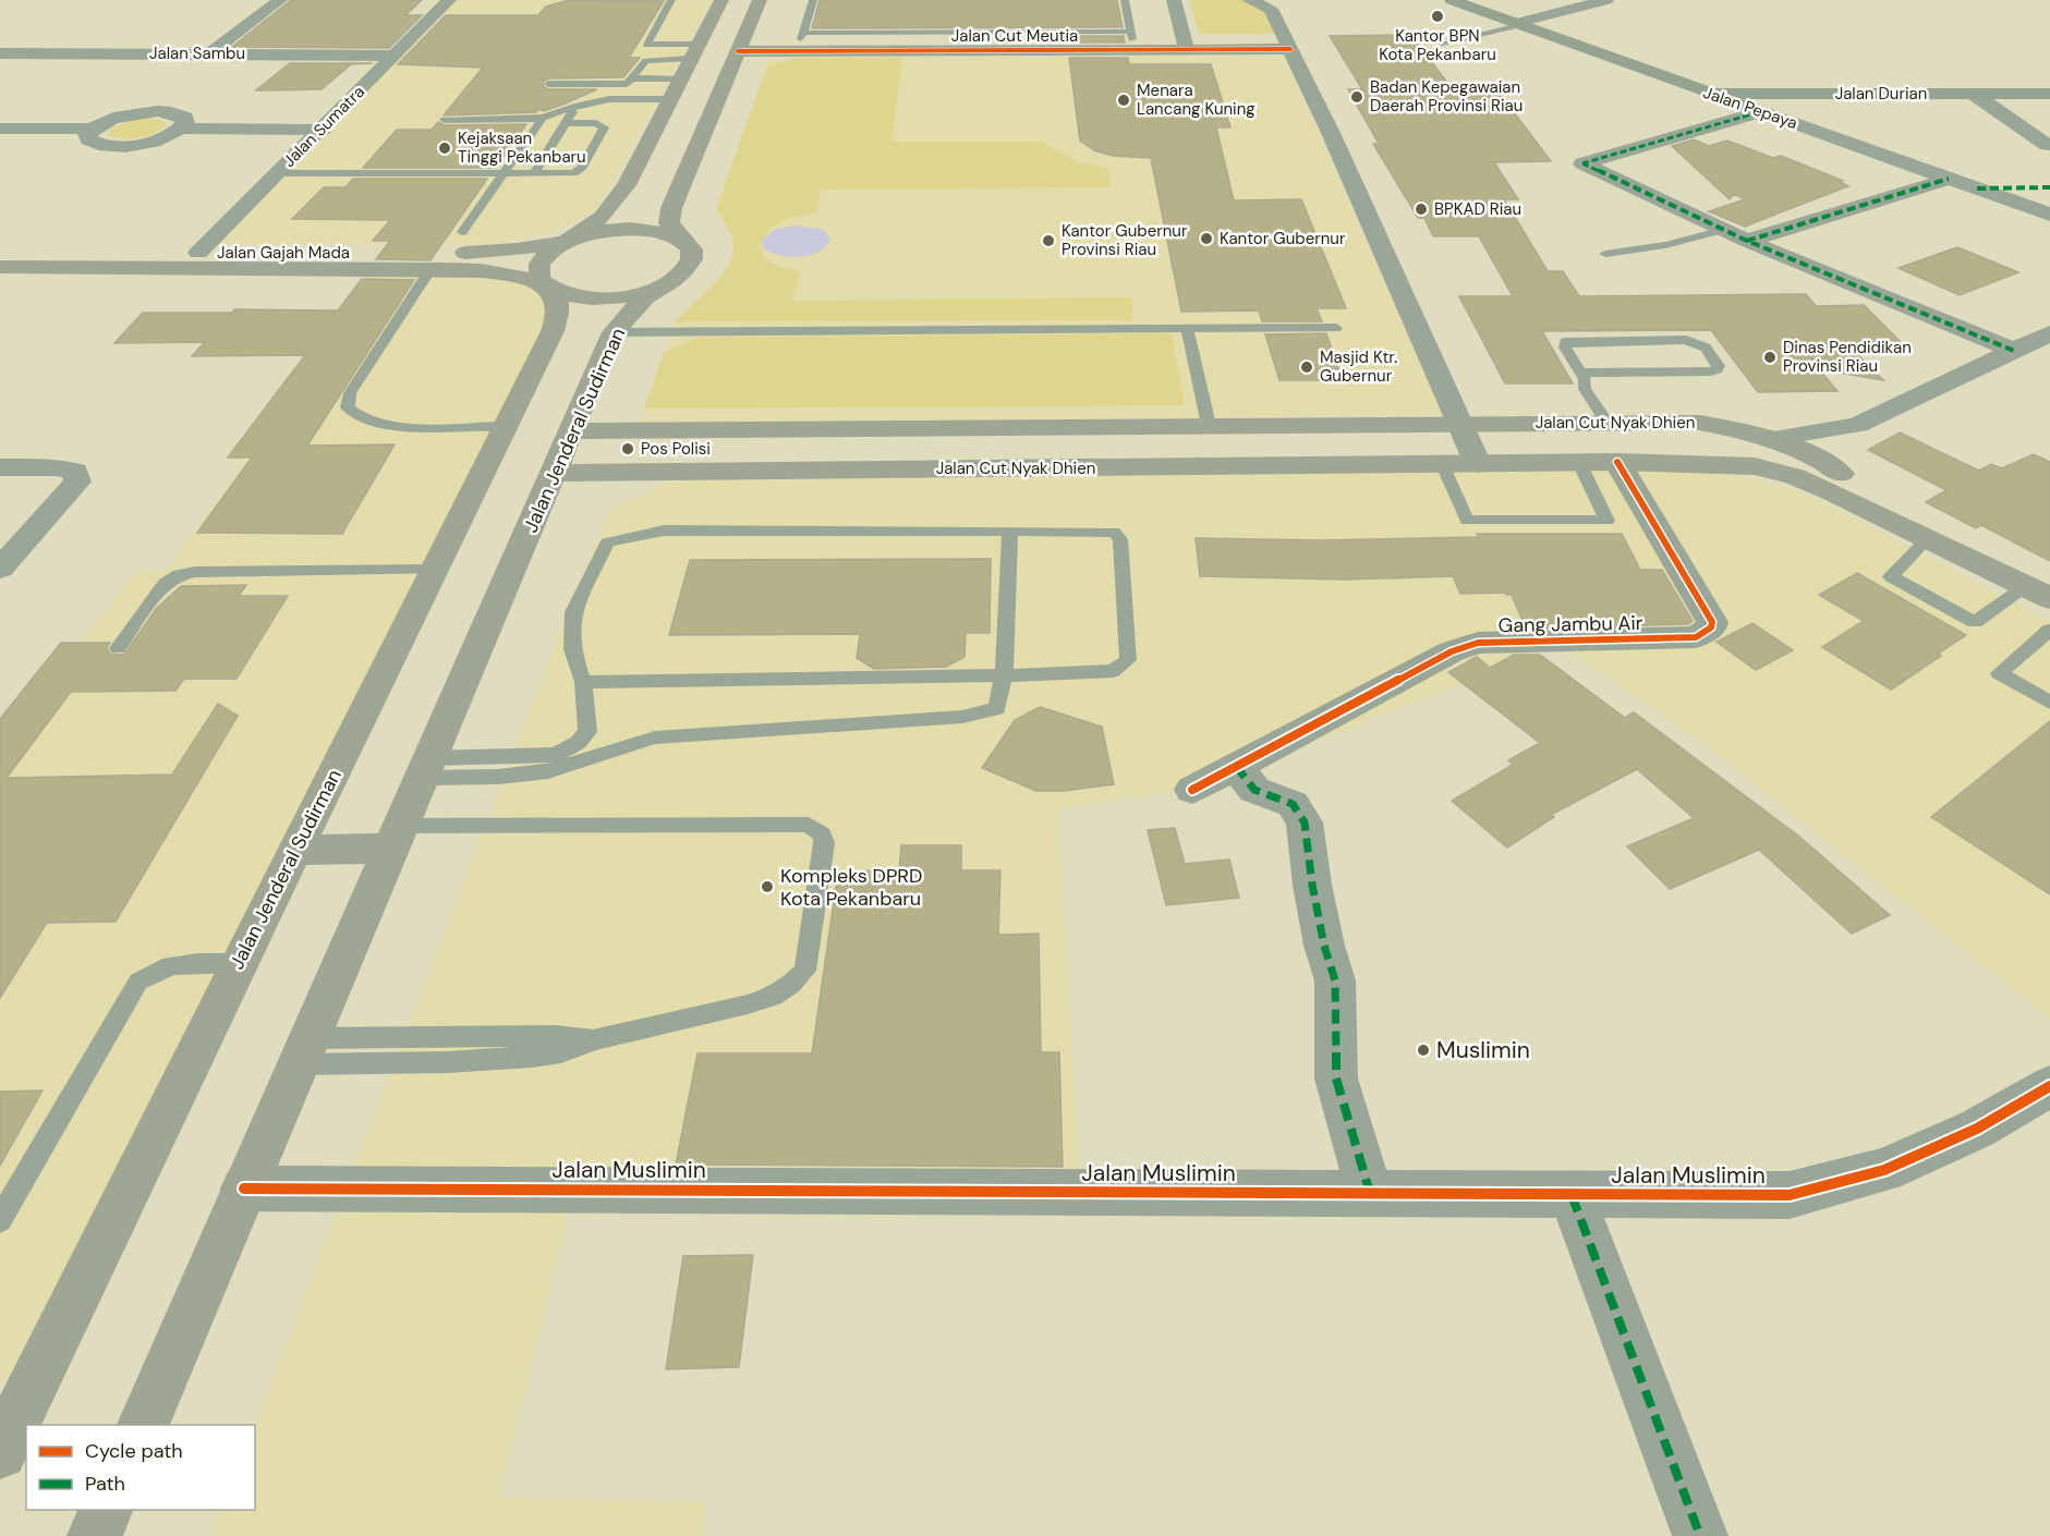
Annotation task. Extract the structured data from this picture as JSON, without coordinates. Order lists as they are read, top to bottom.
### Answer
{
  "streets": {
    "main road": [
      "Jalan Durian",
      "Jalan Pepaya",
      "Jalan Gajah Mada",
      "Jalan Cut Nyak Dhien",
      "Jalan Jenderal Sudirman"
    ],
    "street": [
      "Jalan Cut Meutia",
      "Jalan Sambu",
      "Jalan Sumatra",
      "Gang Jambu Air",
      "Jalan Muslimin"
    ]
  },
  "crossings": [
    ["Jalan Sambu", "Jalan Sumatra"],
    ["Jalan Durian", "Jalan Pepaya"],
    ["Jalan Sumatra", "Jalan Gajah Mada"],
    ["Jalan Gajah Mada", "Jalan Jenderal Sudirman"],
    ["Jalan Cut Nyak Dhien", "Jalan Jenderal Sudirman"],
    ["Jalan Cut Nyak Dhien", "Gang Jambu Air"],
    ["Jalan Jenderal Sudirman", "Jalan Muslimin"]
  ],
  "places": [
    "Kantor BPN Kota Pekanbaru",
    "Badan Kepegawaian Daerah Provinsi Riau",
    "Menara Lancang Kuning",
    "Kejaksaan Tinggi Pekanbaru",
    "BPKAD Riau",
    "Kantor Gubernur",
    "Kantor Gubernur Provinsi Riau",
    "Dinas Pendidikan Provinsi Riau",
    "Masjid Ktr. Gubernur",
    "Pos Polisi",
    "Kompleks DPRD Kota Pekanbaru",
    "Muslimin"
  ],
  "legend": ["Cycle path", "Path"]
}
